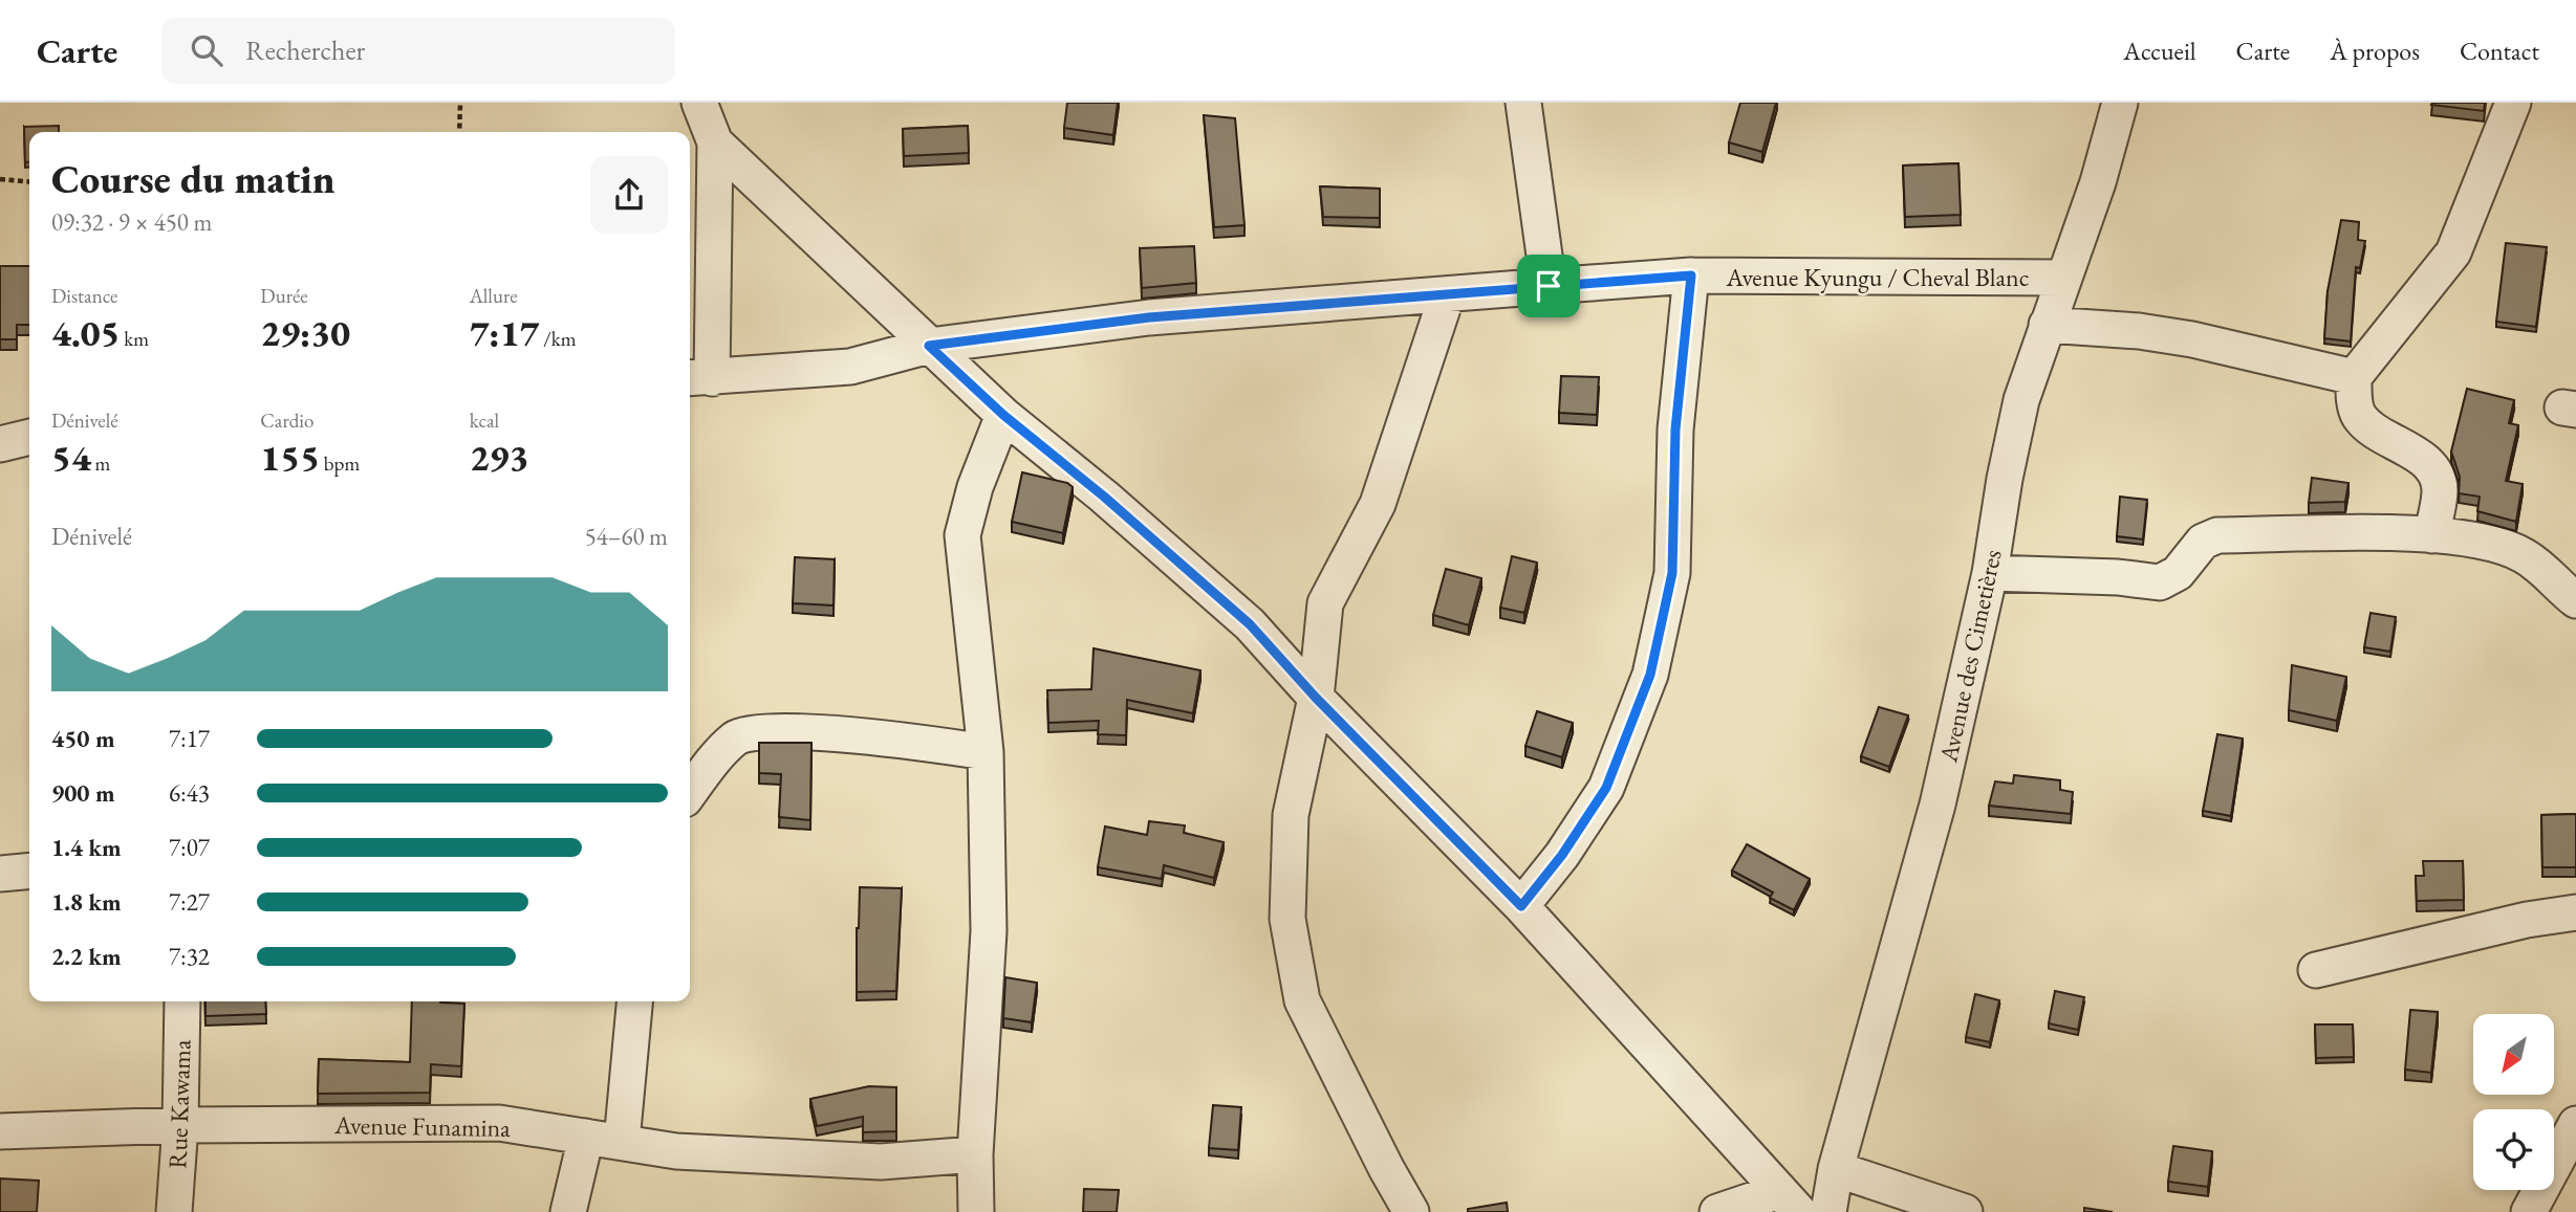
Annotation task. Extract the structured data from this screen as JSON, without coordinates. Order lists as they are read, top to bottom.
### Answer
{
  "streets": {
    "street": [
      "Avenue Kyungu / Cheval Blanc",
      "Avenue des Cimetières",
      "Rue Kawama",
      "Avenue Funamina"
    ]
  },
  "crossings": [
    ["Avenue Kyungu / Cheval Blanc", "Avenue des Cimetières"],
    ["Rue Kawama", "Avenue Funamina"]
  ],
  "north": "bottom left",
  "page": {
    "header": "Carte",
    "search": "Rechercher",
    "nav": [
      "Accueil",
      "Carte",
      "À propos",
      "Contact"
    ],
    "heading": ["Course du matin", "09:32 · 9 × 450 m"],
    "stats": [
      ["Distance", "4.05 km"],
      ["Durée", "29:30"],
      ["Allure", "7:17 /km"],
      ["Dénivelé", "54 m"],
      ["Cardio", "155 bpm"],
      ["kcal", "293"]
    ],
    "chart": ["Dénivelé", "54–60 m"],
    "list": [
      {
        "name": "450 m",
        "note": "7:17"
      },
      {
        "name": "900 m",
        "note": "6:43"
      },
      {
        "name": "1.4 km",
        "note": "7:07"
      },
      {
        "name": "1.8 km",
        "note": "7:27"
      },
      {
        "name": "2.2 km",
        "note": "7:32"
      }
    ]
  }
}
